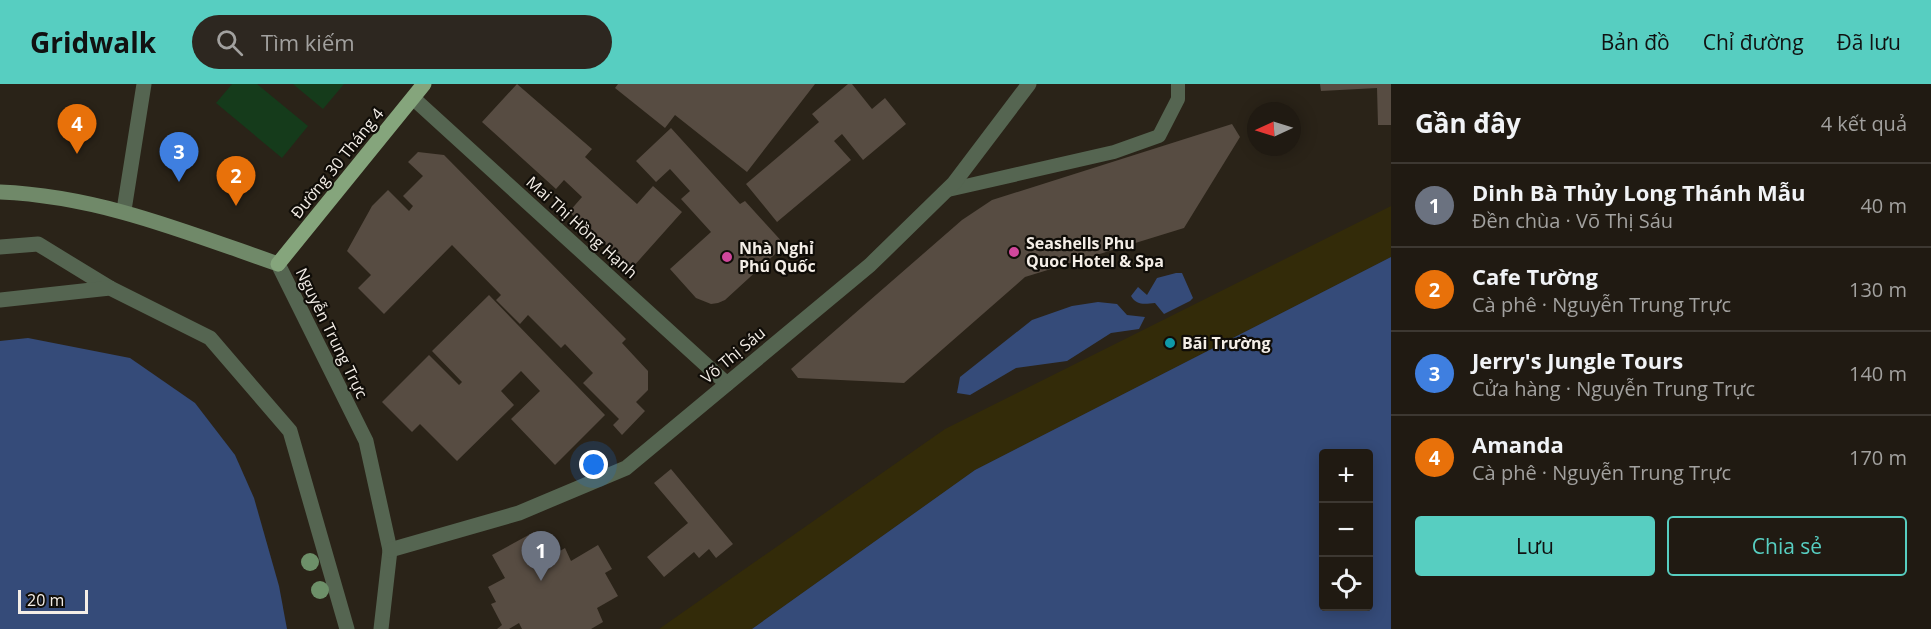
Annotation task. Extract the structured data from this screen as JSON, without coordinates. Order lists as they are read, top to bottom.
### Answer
{
  "streets": {
    "main road": ["Đường 30 Tháng 4", "Nguyễn Trung Trực"],
    "street": ["Mai Thị Hồng Hạnh", "Võ Thị Sáu"]
  },
  "crossings": [
    ["Đường 30 Tháng 4", "Mai Thị Hồng Hạnh"],
    ["Đường 30 Tháng 4", "Nguyễn Trung Trực"],
    ["Mai Thị Hồng Hạnh", "Võ Thị Sáu"],
    ["Nguyễn Trung Trực", "Võ Thị Sáu"]
  ],
  "places": ["Seashells Phu Quoc Hotel & Spa", "Nhà Nghỉ Phú Quốc", "Bãi Trường"],
  "scale_bar": "20 m",
  "north": "left",
  "page": {
    "header": "Gridwalk",
    "search": "Tìm kiếm",
    "nav": ["Bản đồ", "Chỉ đường", "Đã lưu"],
    "heading": ["Gần đây", "4 kết quả"],
    "pins": [
      "4",
      "3",
      "2",
      "1"
    ],
    "list": [
      {
        "mark": "1",
        "name": "Dinh Bà Thủy Long Thánh Mẫu",
        "note": "Đền chùa · Võ Thị Sáu",
        "value": "40 m"
      },
      {
        "mark": "2",
        "name": "Cafe Tường",
        "note": "Cà phê · Nguyễn Trung Trực",
        "value": "130 m"
      },
      {
        "mark": "3",
        "name": "Jerry's Jungle Tours",
        "note": "Cửa hàng · Nguyễn Trung Trực",
        "value": "140 m"
      },
      {
        "mark": "4",
        "name": "Amanda",
        "note": "Cà phê · Nguyễn Trung Trực",
        "value": "170 m"
      }
    ],
    "map_buttons": ["+", "−"],
    "buttons": ["Lưu", "Chia sẻ"],
    "scale": "20 m"
  }
}
